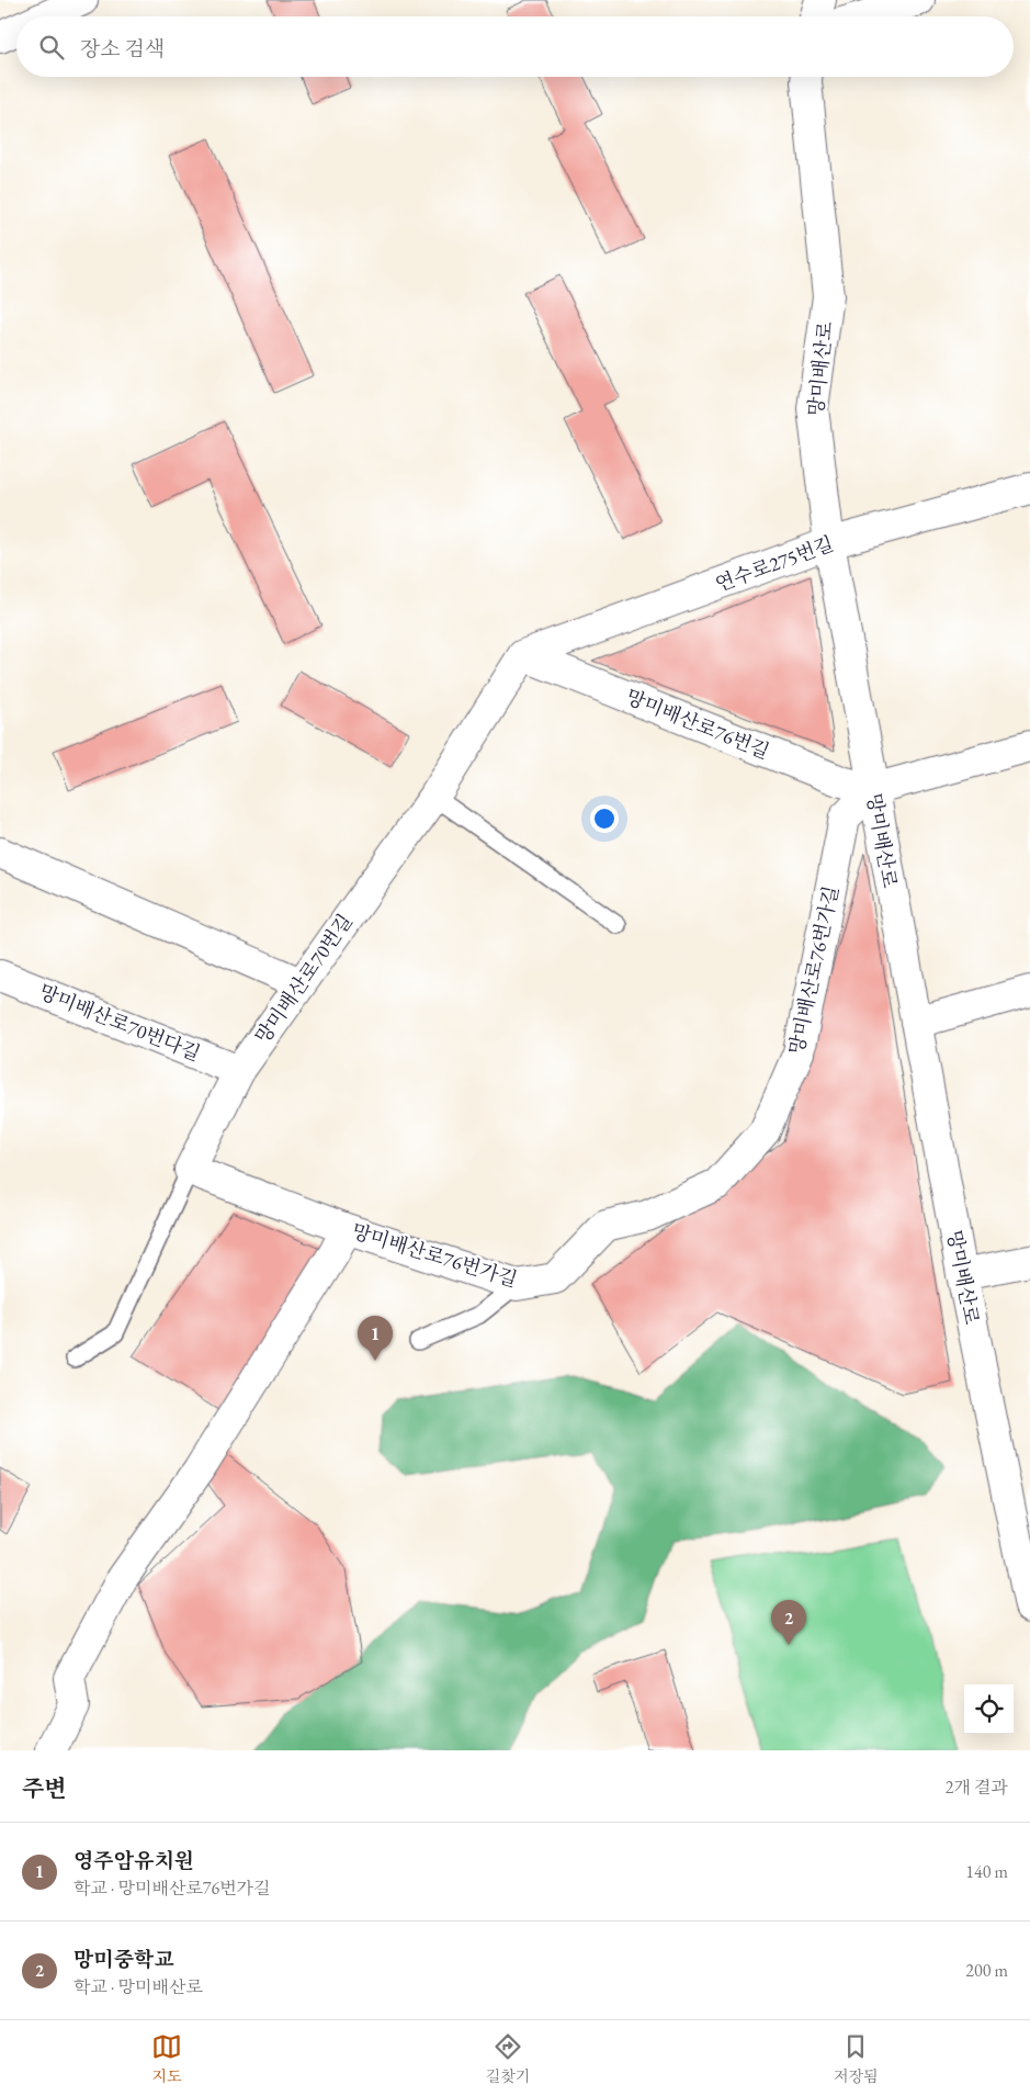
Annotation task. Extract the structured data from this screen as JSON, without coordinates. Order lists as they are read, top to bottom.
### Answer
{
  "streets": {
    "street": [
      "망미배산로",
      "연수로275번길",
      "망미배산로76번길",
      "망미배산로76번가길",
      "망미배산로70번길",
      "망미배산로70번다길"
    ]
  },
  "crossings": [
    ["망미배산로", "연수로275번길"],
    ["망미배산로", "망미배산로76번길"],
    ["망미배산로", "망미배산로76번가길"],
    ["연수로275번길", "망미배산로76번길"],
    ["연수로275번길", "망미배산로70번길"],
    ["망미배산로76번길", "망미배산로76번가길"],
    ["망미배산로76번길", "망미배산로70번길"],
    ["망미배산로76번가길", "망미배산로70번길"],
    ["망미배산로70번길", "망미배산로70번다길"]
  ],
  "page": {
    "search": "장소 검색",
    "pins": ["1", "2"],
    "heading": ["주변", "2개 결과"],
    "list": [
      {
        "mark": "1",
        "name": "영주암유치원",
        "note": "학교 · 망미배산로76번가길",
        "value": "140 m"
      },
      {
        "mark": "2",
        "name": "망미중학교",
        "note": "학교 · 망미배산로",
        "value": "200 m"
      }
    ],
    "nav": ["지도", "길찾기", "저장됨"]
  }
}
